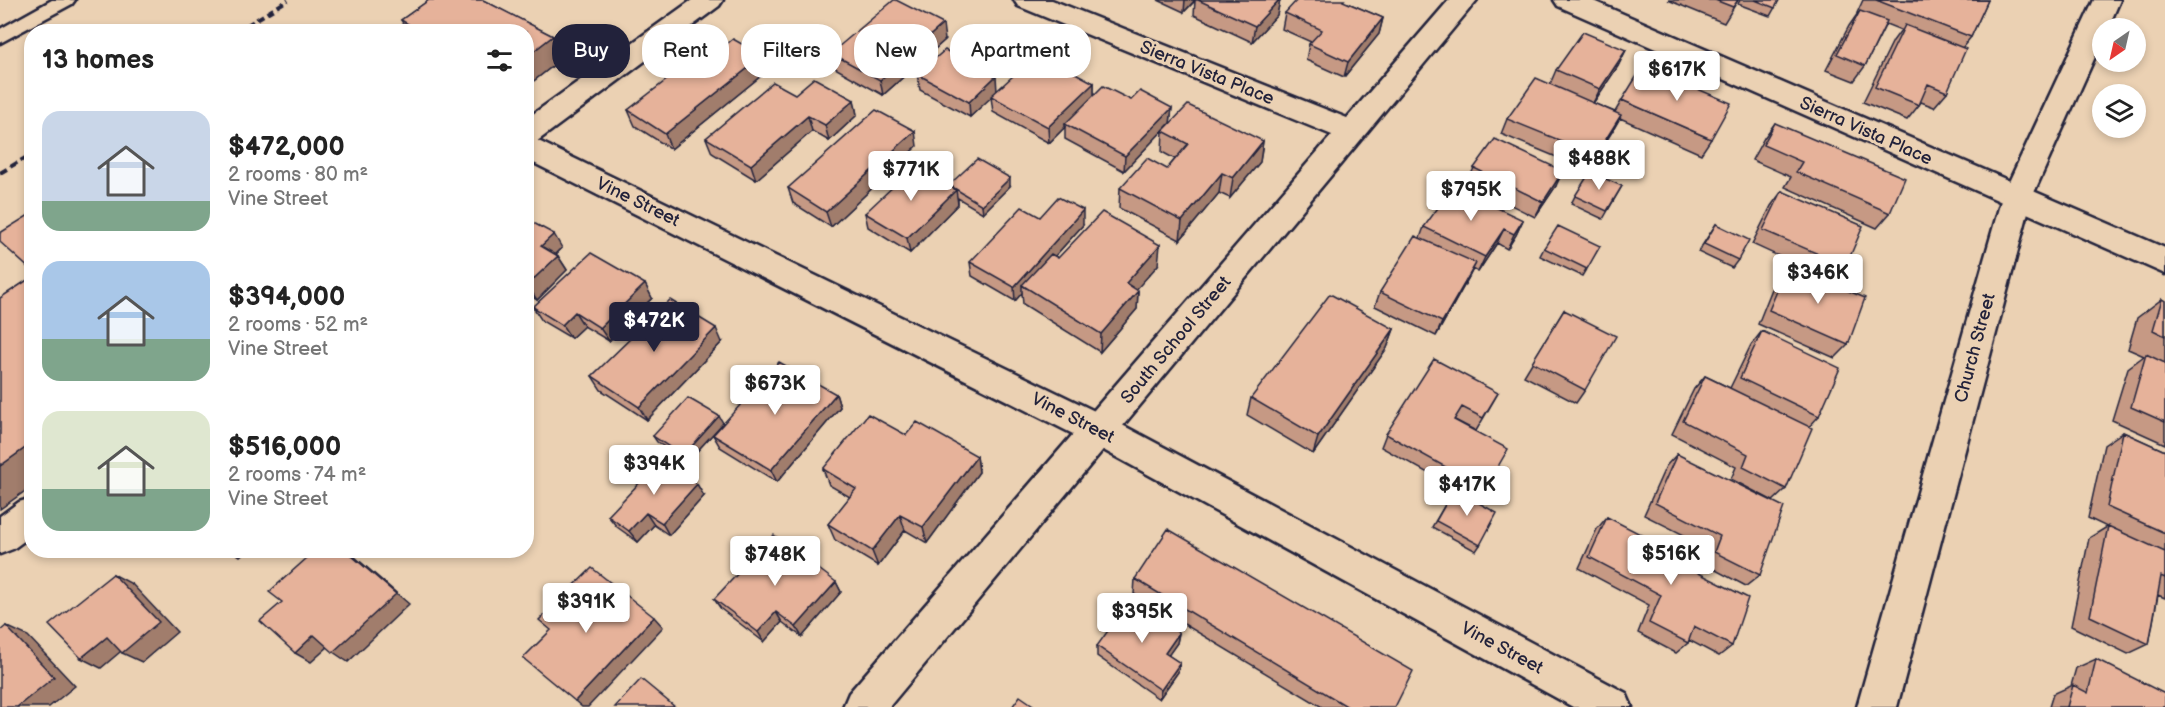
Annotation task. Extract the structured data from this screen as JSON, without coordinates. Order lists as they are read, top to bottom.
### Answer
{
  "streets": {
    "street": [
      "Sierra Vista Place",
      "Vine Street",
      "South School Street",
      "Church Street"
    ]
  },
  "crossings": [
    ["Sierra Vista Place", "South School Street"],
    ["Sierra Vista Place", "Church Street"],
    ["Vine Street", "South School Street"]
  ],
  "north": "bottom left",
  "page": {
    "chip": [
      "Buy",
      "Rent",
      "Filters",
      "New",
      "Apartment"
    ],
    "heading": "13 homes",
    "price": [
      "$617K",
      "$488K",
      "$771K",
      "$795K",
      "$346K",
      "$472K",
      "$673K",
      "$394K",
      "$417K",
      "$516K",
      "$748K",
      "$391K",
      "$395K"
    ],
    "list": [
      {
        "name": "$472,000",
        "note": "2 rooms · 80 m² · Vine Street"
      },
      {
        "name": "$394,000",
        "note": "2 rooms · 52 m² · Vine Street"
      },
      {
        "name": "$516,000",
        "note": "2 rooms · 74 m² · Vine Street"
      }
    ]
  }
}
